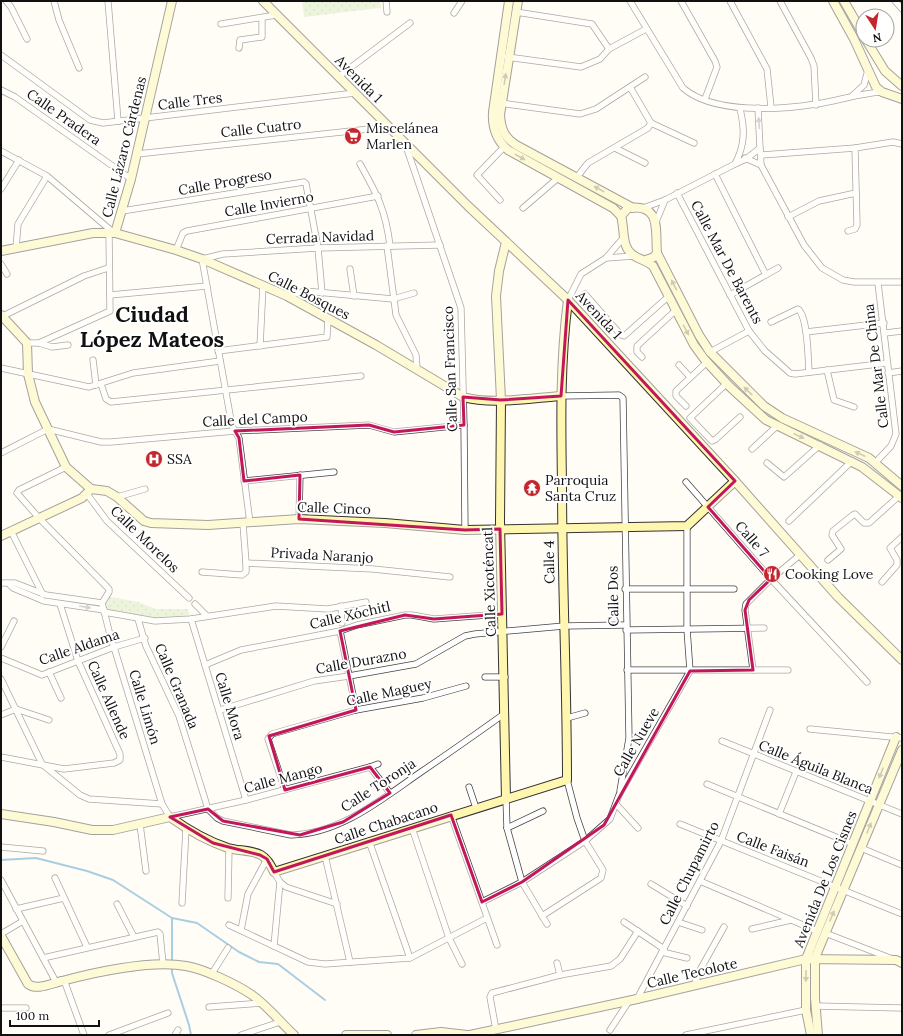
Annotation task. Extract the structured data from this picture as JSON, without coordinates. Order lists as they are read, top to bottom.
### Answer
{
  "streets": {
    "street": [
      "Avenida 1",
      "Calle Tres",
      "Calle Pradera",
      "Calle Cuatro",
      "Calle Lázaro Cárdenas",
      "Calle Progreso",
      "Calle Invierno",
      "Cerrada Navidad",
      "Calle Mar De Barents",
      "Calle Bosques",
      "Calle Mar De China",
      "Calle San Francisco",
      "Calle del Campo",
      "Calle Cinco",
      "Calle Morelos",
      "Calle 7",
      "Privada Naranjo",
      "Calle 4",
      "Calle Xicoténcatl",
      "Calle Dos",
      "Calle Xóchitl",
      "Calle Aldama",
      "Calle Durazno",
      "Calle Granada",
      "Calle Maguey",
      "Calle Allende",
      "Calle Mora",
      "Calle Limón",
      "Calle Nueve",
      "Calle Águila Blanca",
      "Calle Mango",
      "Calle Toronja",
      "Calle Chabacano",
      "Calle Faisán",
      "Calle Chupamirto",
      "Avenida De Los Cisnes",
      "Calle Tecolote"
    ]
  },
  "crossings": [
    ["Avenida 1", "Calle Tres"],
    ["Avenida 1", "Calle Cuatro"],
    ["Avenida 1", "Calle San Francisco"],
    ["Avenida 1", "Calle 4"],
    ["Avenida 1", "Calle Xicoténcatl"],
    ["Calle Tres", "Calle Lázaro Cárdenas"],
    ["Calle Pradera", "Calle Lázaro Cárdenas"],
    ["Calle Cuatro", "Calle Lázaro Cárdenas"],
    ["Calle Lázaro Cárdenas", "Calle Progreso"],
    ["Calle Lázaro Cárdenas", "Calle Bosques"],
    ["Calle Progreso", "Calle Invierno"],
    ["Calle Progreso", "Cerrada Navidad"],
    ["Calle Invierno", "Calle Bosques"],
    ["Cerrada Navidad", "Calle Bosques"],
    ["Cerrada Navidad", "Calle San Francisco"],
    ["Calle Mar De Barents", "Calle Mar De China"],
    ["Calle Bosques", "Calle San Francisco"],
    ["Calle Bosques", "Calle 4"],
    ["Calle Bosques", "Calle Xicoténcatl"],
    ["Calle Bosques", "Calle Dos"],
    ["Calle San Francisco", "Calle del Campo"],
    ["Calle San Francisco", "Calle Cinco"],
    ["Calle del Campo", "Calle Cinco"],
    ["Calle Cinco", "Calle Morelos"],
    ["Calle Cinco", "Calle 4"],
    ["Calle Cinco", "Calle Xicoténcatl"],
    ["Calle Cinco", "Calle Dos"],
    ["Calle 4", "Calle Xicoténcatl"],
    ["Calle 4", "Calle Durazno"],
    ["Calle 4", "Calle Nueve"],
    ["Calle 4", "Calle Chabacano"],
    ["Calle Xicoténcatl", "Calle Xóchitl"],
    ["Calle Xicoténcatl", "Calle Durazno"],
    ["Calle Xicoténcatl", "Calle Nueve"],
    ["Calle Xicoténcatl", "Calle Toronja"],
    ["Calle Xicoténcatl", "Calle Chabacano"],
    ["Calle Dos", "Calle Durazno"],
    ["Calle Dos", "Calle Nueve"],
    ["Calle Xóchitl", "Calle Mora"],
    ["Calle Aldama", "Calle Granada"],
    ["Calle Aldama", "Calle Allende"],
    ["Calle Aldama", "Calle Limón"],
    ["Calle Durazno", "Calle Mora"],
    ["Calle Granada", "Calle Mango"],
    ["Calle Granada", "Calle Toronja"],
    ["Calle Maguey", "Calle Mango"],
    ["Calle Mora", "Calle Mango"],
    ["Calle Limón", "Calle Mango"],
    ["Calle Águila Blanca", "Calle Chupamirto"],
    ["Calle Águila Blanca", "Avenida De Los Cisnes"],
    ["Calle Mango", "Calle Toronja"],
    ["Calle Faisán", "Calle Chupamirto"],
    ["Calle Faisán", "Avenida De Los Cisnes"],
    ["Calle Chupamirto", "Calle Tecolote"],
    ["Avenida De Los Cisnes", "Calle Tecolote"]
  ],
  "districts": ["Ciudad López Mateos"],
  "places": {
    "supermarket": ["Miscelánea Marlen"],
    "hospital": ["SSA"],
    "temple": ["Parroquia Santa Cruz"],
    "restaurant": ["Cooking Love"]
  },
  "scale_bar": "100 m",
  "north": "bottom"
}
